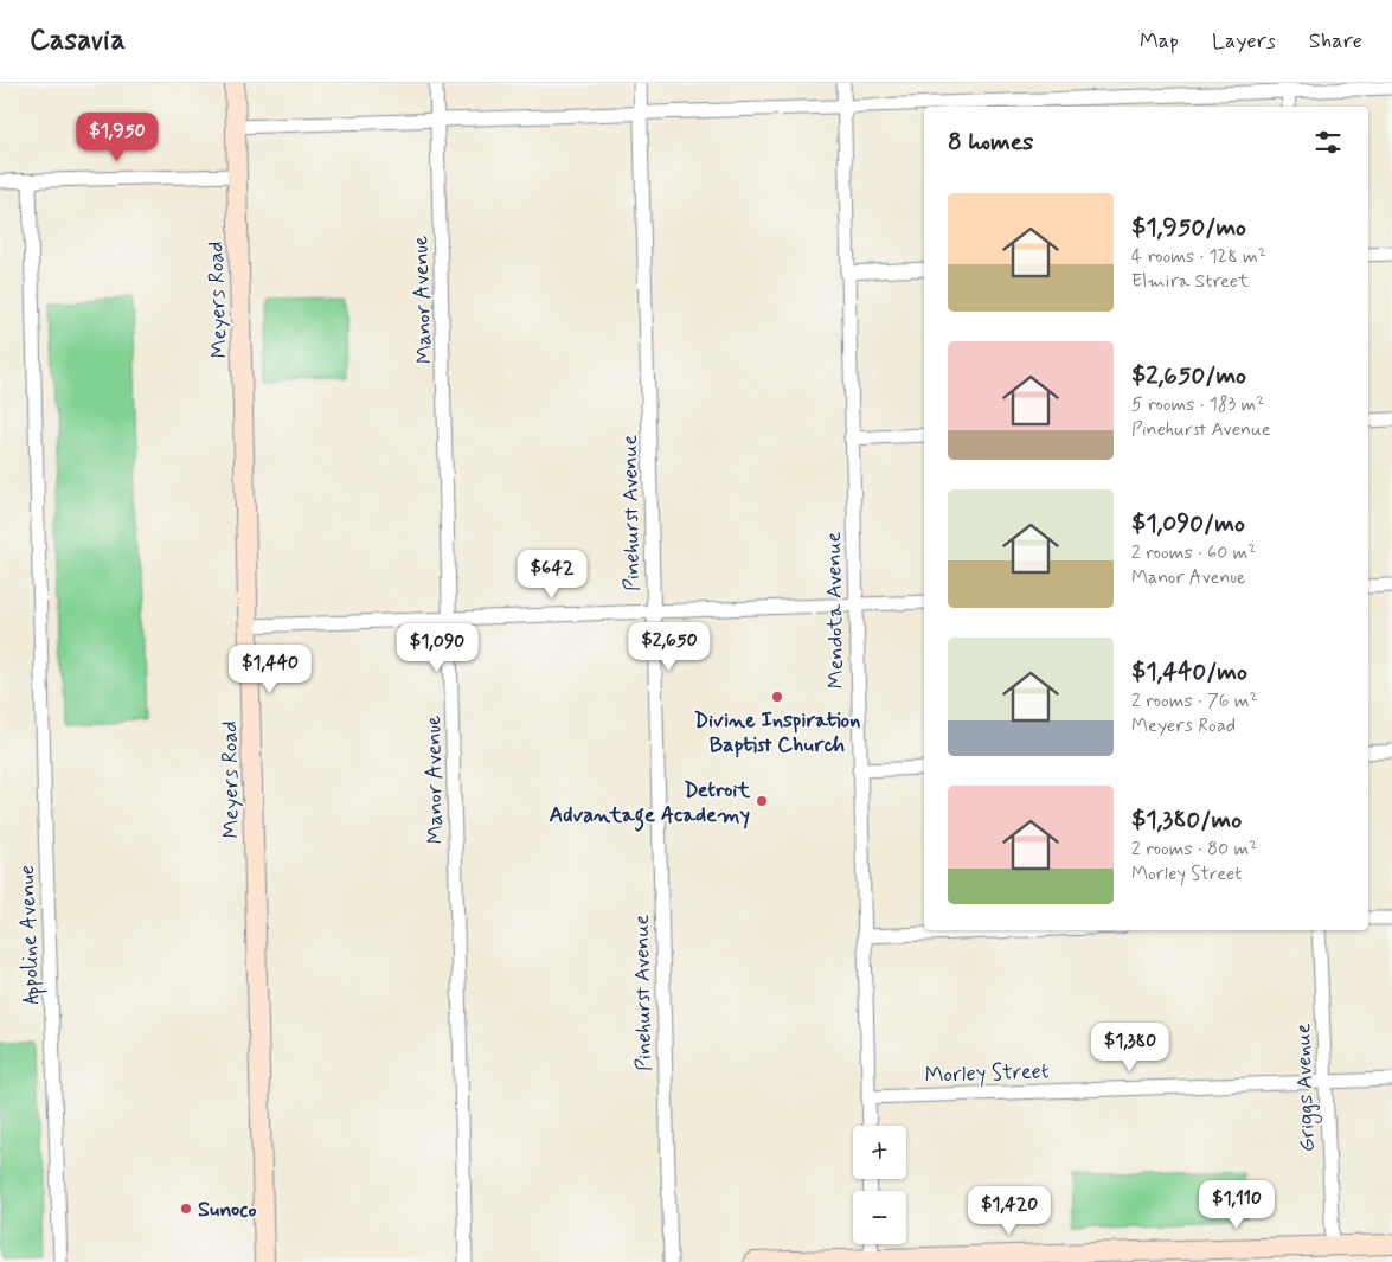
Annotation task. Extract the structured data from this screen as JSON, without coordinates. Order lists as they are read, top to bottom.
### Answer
{
  "streets": {
    "street": [
      "Meyers Road",
      "Manor Avenue",
      "Pinehurst Avenue",
      "Mendota Avenue",
      "Appoline Avenue",
      "Morley Street",
      "Griggs Avenue"
    ]
  },
  "crossings": [
    ["Mendota Avenue", "Morley Street"],
    ["Morley Street", "Griggs Avenue"]
  ],
  "places": ["Divine Inspiration Baptist Church", "Detroit Advantage Academy", "Sunoco"],
  "page": {
    "header": "Casavia",
    "nav": ["Map", "Layers", "Share"],
    "heading": "8 homes",
    "price": [
      "$1,950",
      "$642",
      "$2,650",
      "$1,090",
      "$1,440",
      "$1,380",
      "$1,110",
      "$1,420"
    ],
    "list": [
      {
        "name": "$1,950/mo",
        "note": "4 rooms · 128 m² · Elmira Street"
      },
      {
        "name": "$2,650/mo",
        "note": "5 rooms · 183 m² · Pinehurst Avenue"
      },
      {
        "name": "$1,090/mo",
        "note": "2 rooms · 60 m² · Manor Avenue"
      },
      {
        "name": "$1,440/mo",
        "note": "2 rooms · 76 m² · Meyers Road"
      },
      {
        "name": "$1,380/mo",
        "note": "2 rooms · 80 m² · Morley Street"
      }
    ],
    "map_buttons": ["+", "−"]
  }
}
